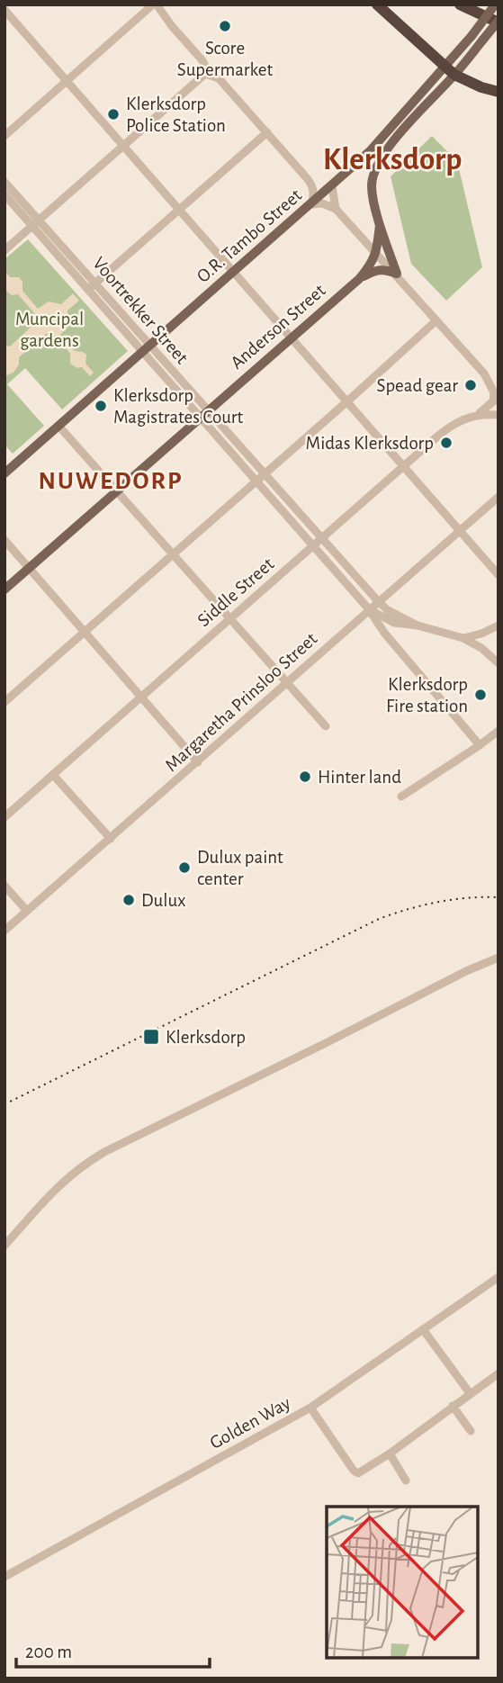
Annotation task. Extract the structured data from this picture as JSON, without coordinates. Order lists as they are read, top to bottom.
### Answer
{
  "streets": {
    "main road": ["O.R. Tambo Street", "Anderson Street"],
    "street": [
      "Voortrekker Street",
      "Siddle Street",
      "Margaretha Prinsloo Street",
      "Golden Way"
    ]
  },
  "crossings": [
    ["O.R. Tambo Street", "Voortrekker Street"],
    ["O.R. Tambo Street", "Anderson Street"],
    ["Voortrekker Street", "Anderson Street"],
    ["Voortrekker Street", "Siddle Street"],
    ["Voortrekker Street", "Margaretha Prinsloo Street"]
  ],
  "districts": ["Klerksdorp", "NUWEDORP"],
  "parks": ["Muncipal gardens"],
  "places": {
    "other": [
      "Score Supermarket",
      "Klerksdorp Police Station",
      "Spead gear",
      "Klerksdorp Magistrates Court",
      "Midas Klerksdorp",
      "Klerksdorp Fire station",
      "Hinter land",
      "Dulux paint center",
      "Dulux"
    ],
    "transit": ["Klerksdorp"]
  },
  "scale_bar": "200 m"
}
